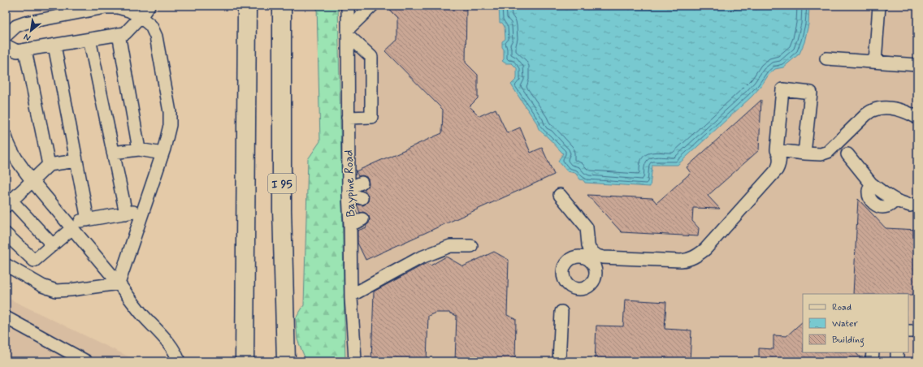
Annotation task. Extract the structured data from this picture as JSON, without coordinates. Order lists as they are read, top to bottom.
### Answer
{
  "streets": {
    "highway": ["I 95"],
    "street": ["Baypine Road"]
  },
  "legend": ["Road", "Water", "Building"],
  "north": "bottom left"
}
